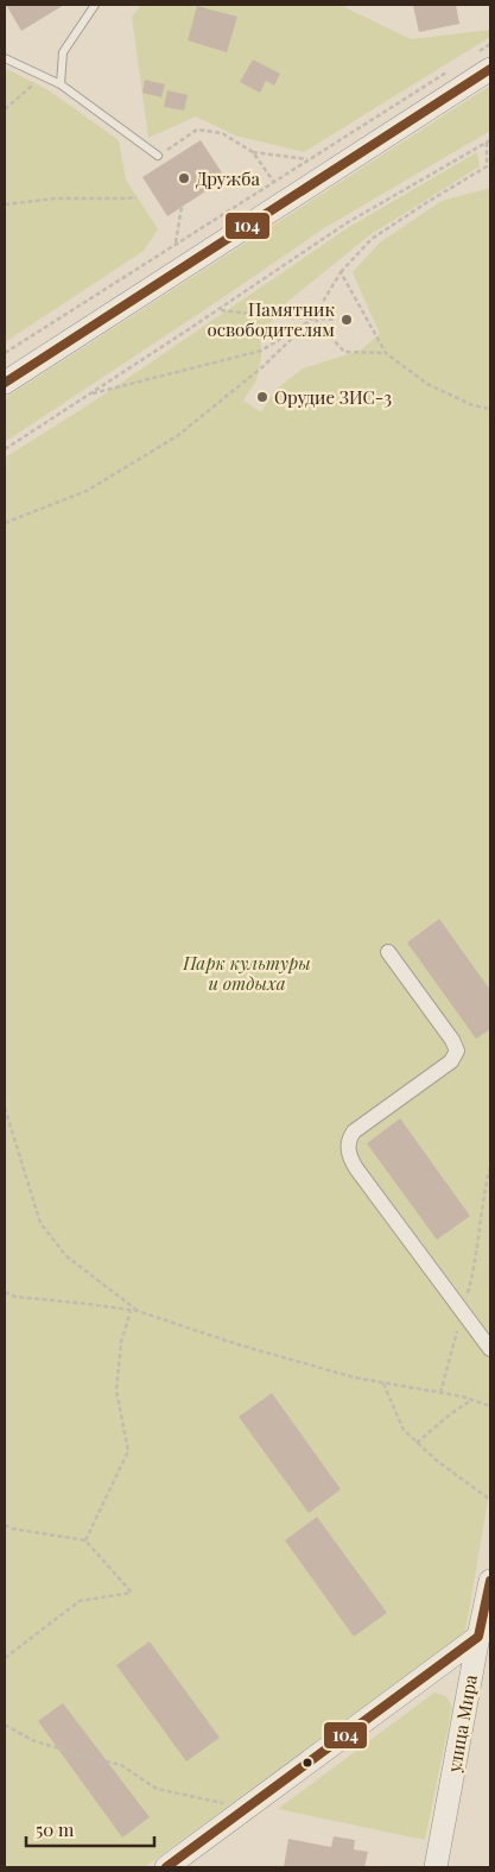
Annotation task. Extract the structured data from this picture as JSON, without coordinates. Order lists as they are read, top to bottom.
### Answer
{
  "streets": {
    "street": ["улица Мира"]
  },
  "parks": ["Парк культуры и отдыха"],
  "places": ["Дружба", "Памятник освободителям", "Орудие ЗИС-3"],
  "lines": ["transit line 104"],
  "scale_bar": "50 m"
}
